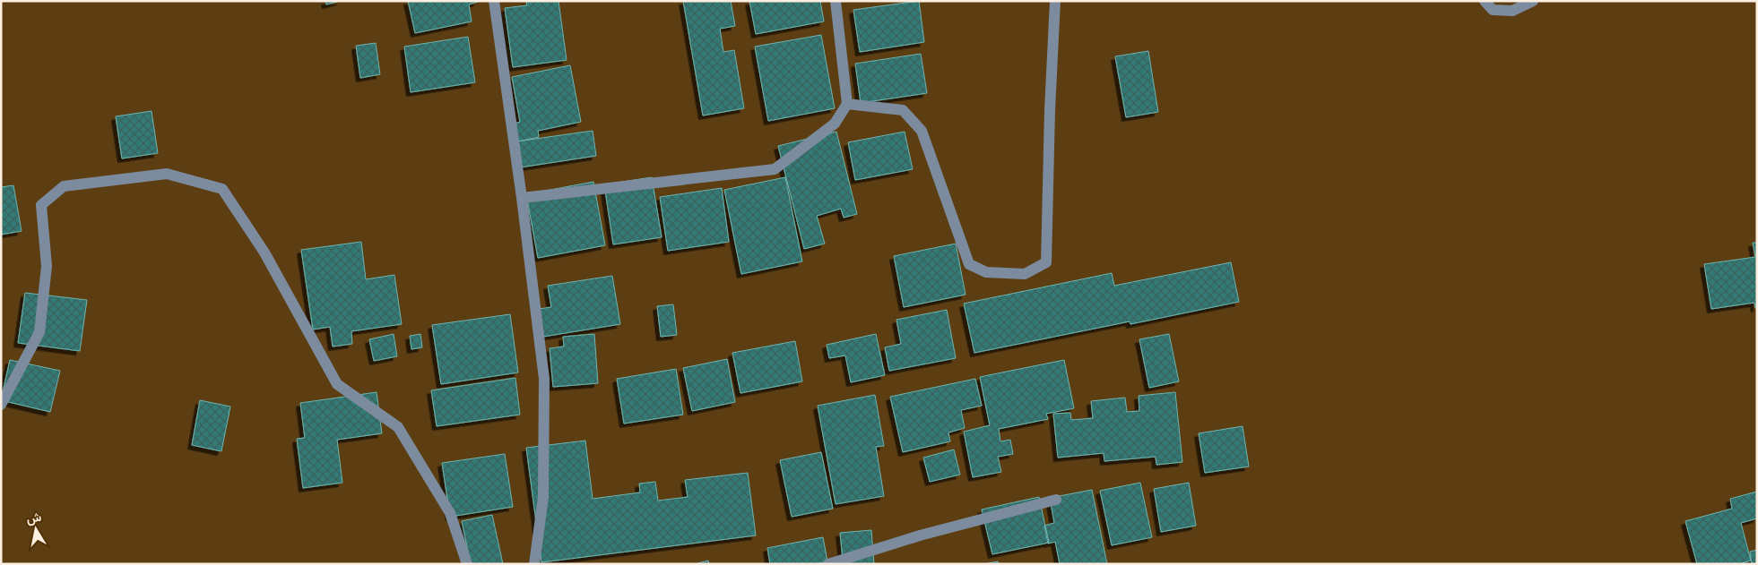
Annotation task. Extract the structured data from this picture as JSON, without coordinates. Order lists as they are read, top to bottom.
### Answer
{
  "north": "top"
}
